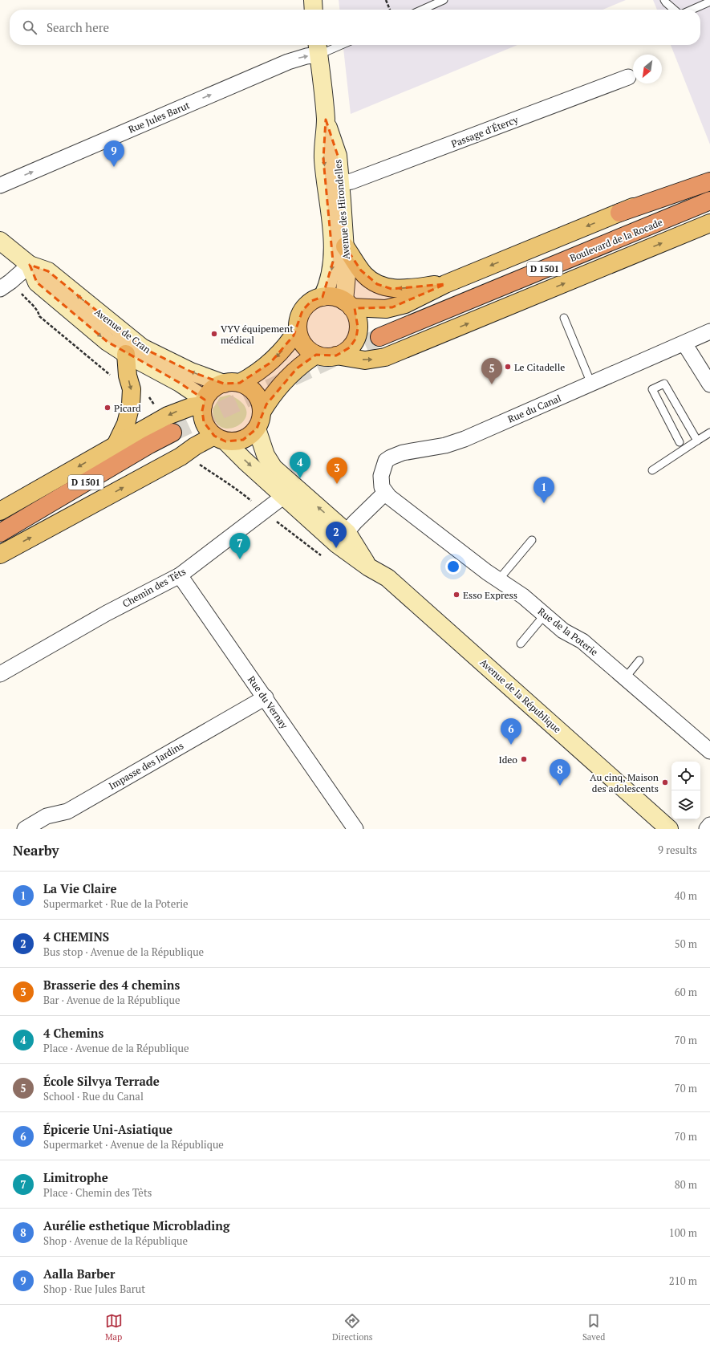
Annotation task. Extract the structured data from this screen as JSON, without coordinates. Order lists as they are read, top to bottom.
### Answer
{
  "streets": {
    "highway": ["Boulevard de la Rocade", "D 1501"],
    "main road": ["Avenue des Hirondelles", "Avenue de Cran", "Avenue de la République"],
    "street": [
      "Rue Jules Barut",
      "Passage d'Étercy",
      "Rue du Canal",
      "Chemin des Têts",
      "Rue de la Poterie",
      "Rue du Vernay",
      "Impasse des Jardins"
    ]
  },
  "crossings": [
    ["Rue Jules Barut", "Avenue des Hirondelles"],
    ["Passage d'Étercy", "Avenue des Hirondelles"],
    ["Rue du Canal", "Rue de la Poterie"],
    ["Chemin des Têts", "Avenue de la République"],
    ["Chemin des Têts", "Rue du Vernay"],
    ["Rue du Vernay", "Impasse des Jardins"]
  ],
  "one_way": ["Rue Jules Barut"],
  "places": [
    "VYV équipement médical",
    "Le Citadelle",
    "Picard",
    "Esso Express",
    "Ideo",
    "Au cinq, Maison des adolescents"
  ],
  "north": "bottom left",
  "page": {
    "search": "Search here",
    "pins": [
      "9",
      "5",
      "4",
      "3",
      "1",
      "2",
      "7",
      "6",
      "8"
    ],
    "heading": ["Nearby", "9 results"],
    "list": [
      {
        "mark": "1",
        "name": "La Vie Claire",
        "note": "Supermarket · Rue de la Poterie",
        "value": "40 m"
      },
      {
        "mark": "2",
        "name": "4 CHEMINS",
        "note": "Bus stop · Avenue de la République",
        "value": "50 m"
      },
      {
        "mark": "3",
        "name": "Brasserie des 4 chemins",
        "note": "Bar · Avenue de la République",
        "value": "60 m"
      },
      {
        "mark": "4",
        "name": "4 Chemins",
        "note": "Place · Avenue de la République",
        "value": "70 m"
      },
      {
        "mark": "5",
        "name": "École Silvya Terrade",
        "note": "School · Rue du Canal",
        "value": "70 m"
      },
      {
        "mark": "6",
        "name": "Épicerie Uni-Asiatique",
        "note": "Supermarket · Avenue de la République",
        "value": "70 m"
      },
      {
        "mark": "7",
        "name": "Limitrophe",
        "note": "Place · Chemin des Têts",
        "value": "80 m"
      },
      {
        "mark": "8",
        "name": "Aurélie esthetique Microblading",
        "note": "Shop · Avenue de la République",
        "value": "100 m"
      },
      {
        "mark": "9",
        "name": "Aalla Barber",
        "note": "Shop · Rue Jules Barut",
        "value": "210 m"
      }
    ],
    "nav": ["Map", "Directions", "Saved"]
  }
}
